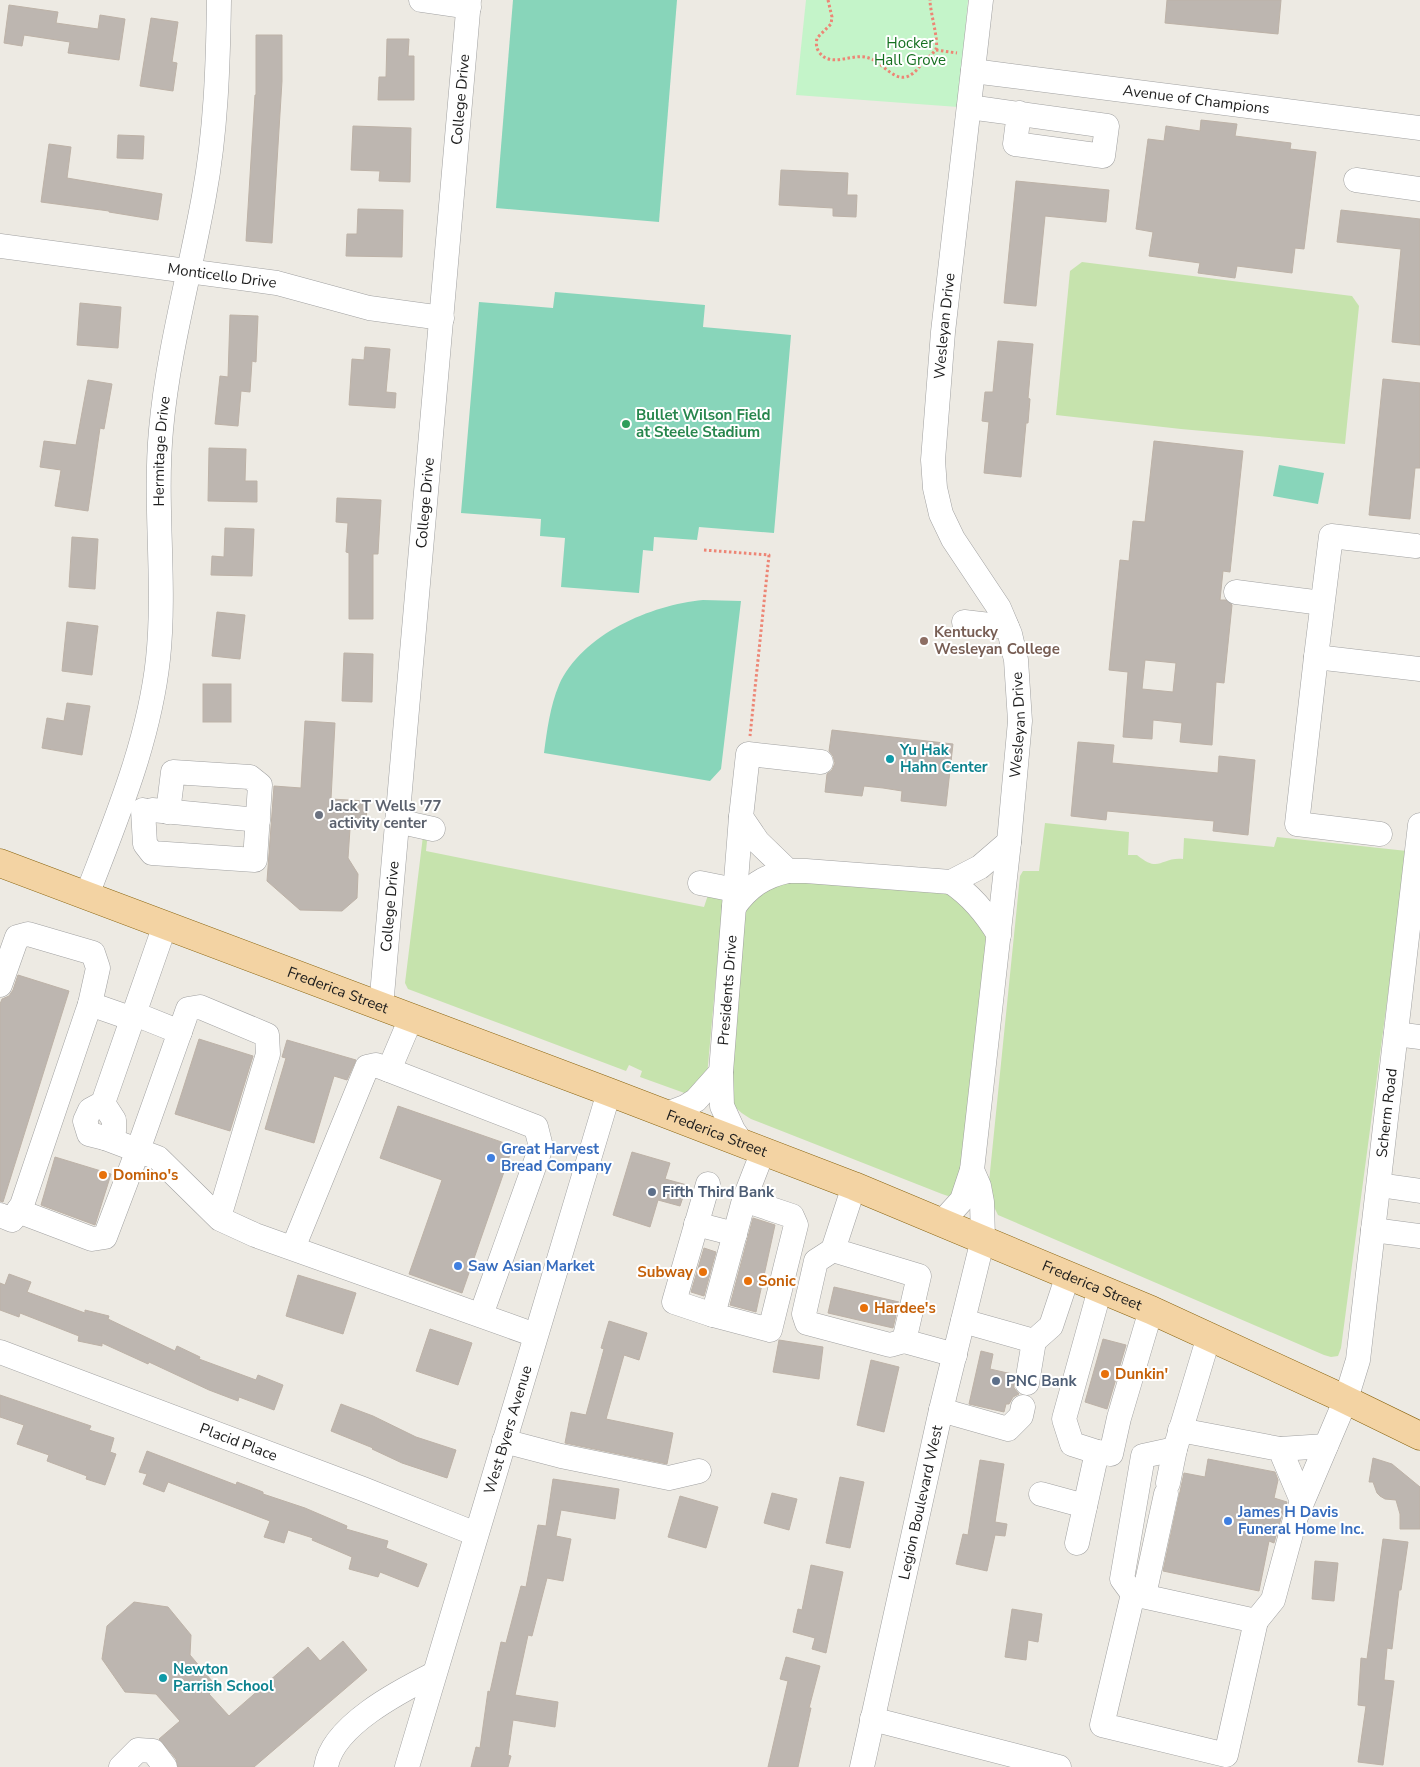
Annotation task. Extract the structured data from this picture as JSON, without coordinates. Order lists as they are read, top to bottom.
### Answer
{
  "streets": {
    "main road": ["Frederica Street"],
    "street": [
      "Avenue of Champions",
      "College Drive",
      "Monticello Drive",
      "Wesleyan Drive",
      "Hermitage Drive",
      "Presidents Drive",
      "Scherm Road",
      "West Byers Avenue",
      "Placid Place",
      "Legion Boulevard West"
    ]
  },
  "crossings": [
    ["Avenue of Champions", "Wesleyan Drive"],
    ["College Drive", "Monticello Drive"],
    ["College Drive", "Frederica Street"],
    ["Monticello Drive", "Hermitage Drive"],
    ["Wesleyan Drive", "Frederica Street"],
    ["Wesleyan Drive", "Legion Boulevard West"],
    ["Hermitage Drive", "Frederica Street"],
    ["Presidents Drive", "Frederica Street"],
    ["Frederica Street", "Scherm Road"],
    ["Frederica Street", "West Byers Avenue"],
    ["Frederica Street", "Legion Boulevard West"],
    ["West Byers Avenue", "Placid Place"]
  ],
  "parks": ["Hocker Hall Grove"],
  "places": [
    "Bullet Wilson Field at Steele Stadium",
    "Kentucky Wesleyan College",
    "Yu Hak Hahn Center",
    "Jack T Wells '77 activity center",
    "Great Harvest Bread Company",
    "Domino's",
    "Fifth Third Bank",
    "Saw Asian Market",
    "Subway",
    "Sonic",
    "Hardee's",
    "Dunkin'",
    "PNC Bank",
    "James H Davis Funeral Home Inc.",
    "Newton Parrish School"
  ]
}
